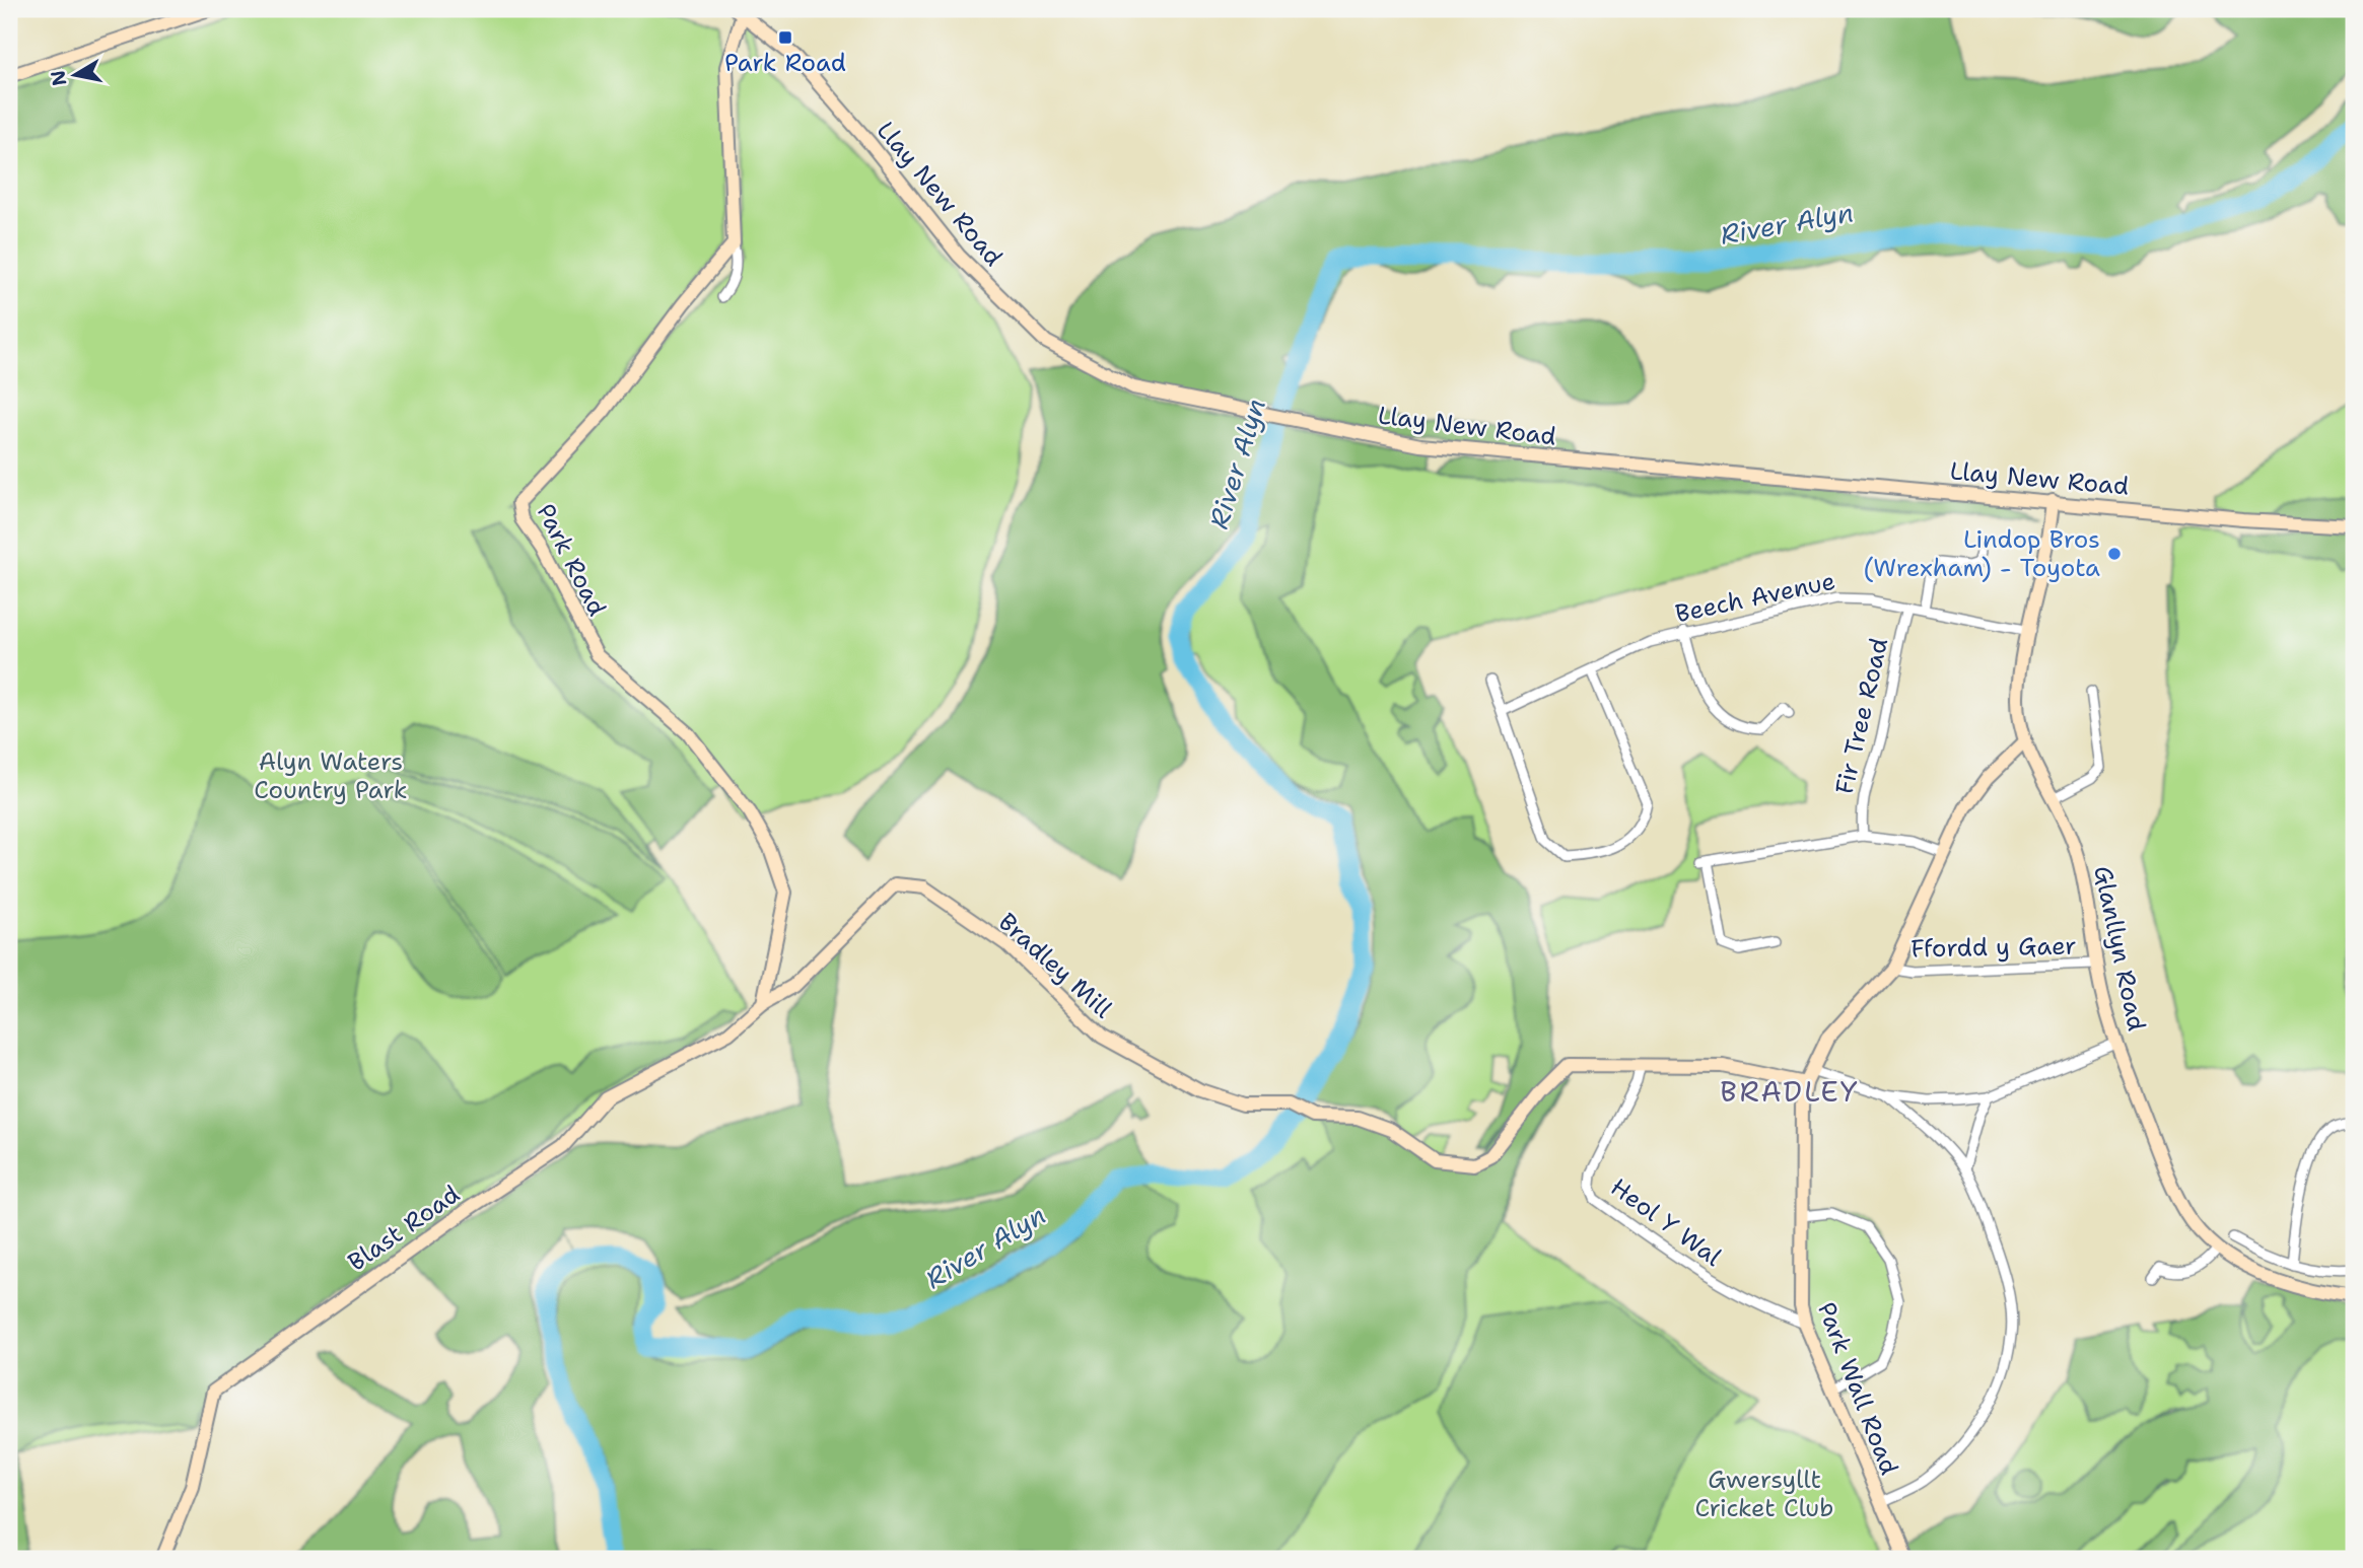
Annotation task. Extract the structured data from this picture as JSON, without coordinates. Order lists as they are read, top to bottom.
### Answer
{
  "streets": {
    "street": [
      "Llay New Road",
      "Park Road",
      "Beech Avenue",
      "Fir Tree Road",
      "Ffordd y Gaer",
      "Glanllyn Road",
      "Bradley Mill",
      "Heol Y Wal",
      "Blast Road",
      "Park Wall Road"
    ]
  },
  "crossings": [
    ["Llay New Road", "Glanllyn Road"],
    ["Park Road", "Bradley Mill"],
    ["Park Road", "Blast Road"],
    ["Beech Avenue", "Fir Tree Road"],
    ["Beech Avenue", "Glanllyn Road"],
    ["Ffordd y Gaer", "Glanllyn Road"],
    ["Ffordd y Gaer", "Park Wall Road"],
    ["Glanllyn Road", "Park Wall Road"],
    ["Bradley Mill", "Heol Y Wal"],
    ["Bradley Mill", "Blast Road"],
    ["Bradley Mill", "Park Wall Road"],
    ["Heol Y Wal", "Park Wall Road"]
  ],
  "districts": ["BRADLEY"],
  "water": ["River Alyn"],
  "parks": ["Alyn Waters Country Park", "Gwersyllt Cricket Club"],
  "places": {
    "transit": ["Park Road"],
    "other": ["Lindop Bros (Wrexham) - Toyota"]
  },
  "north": "left"
}
